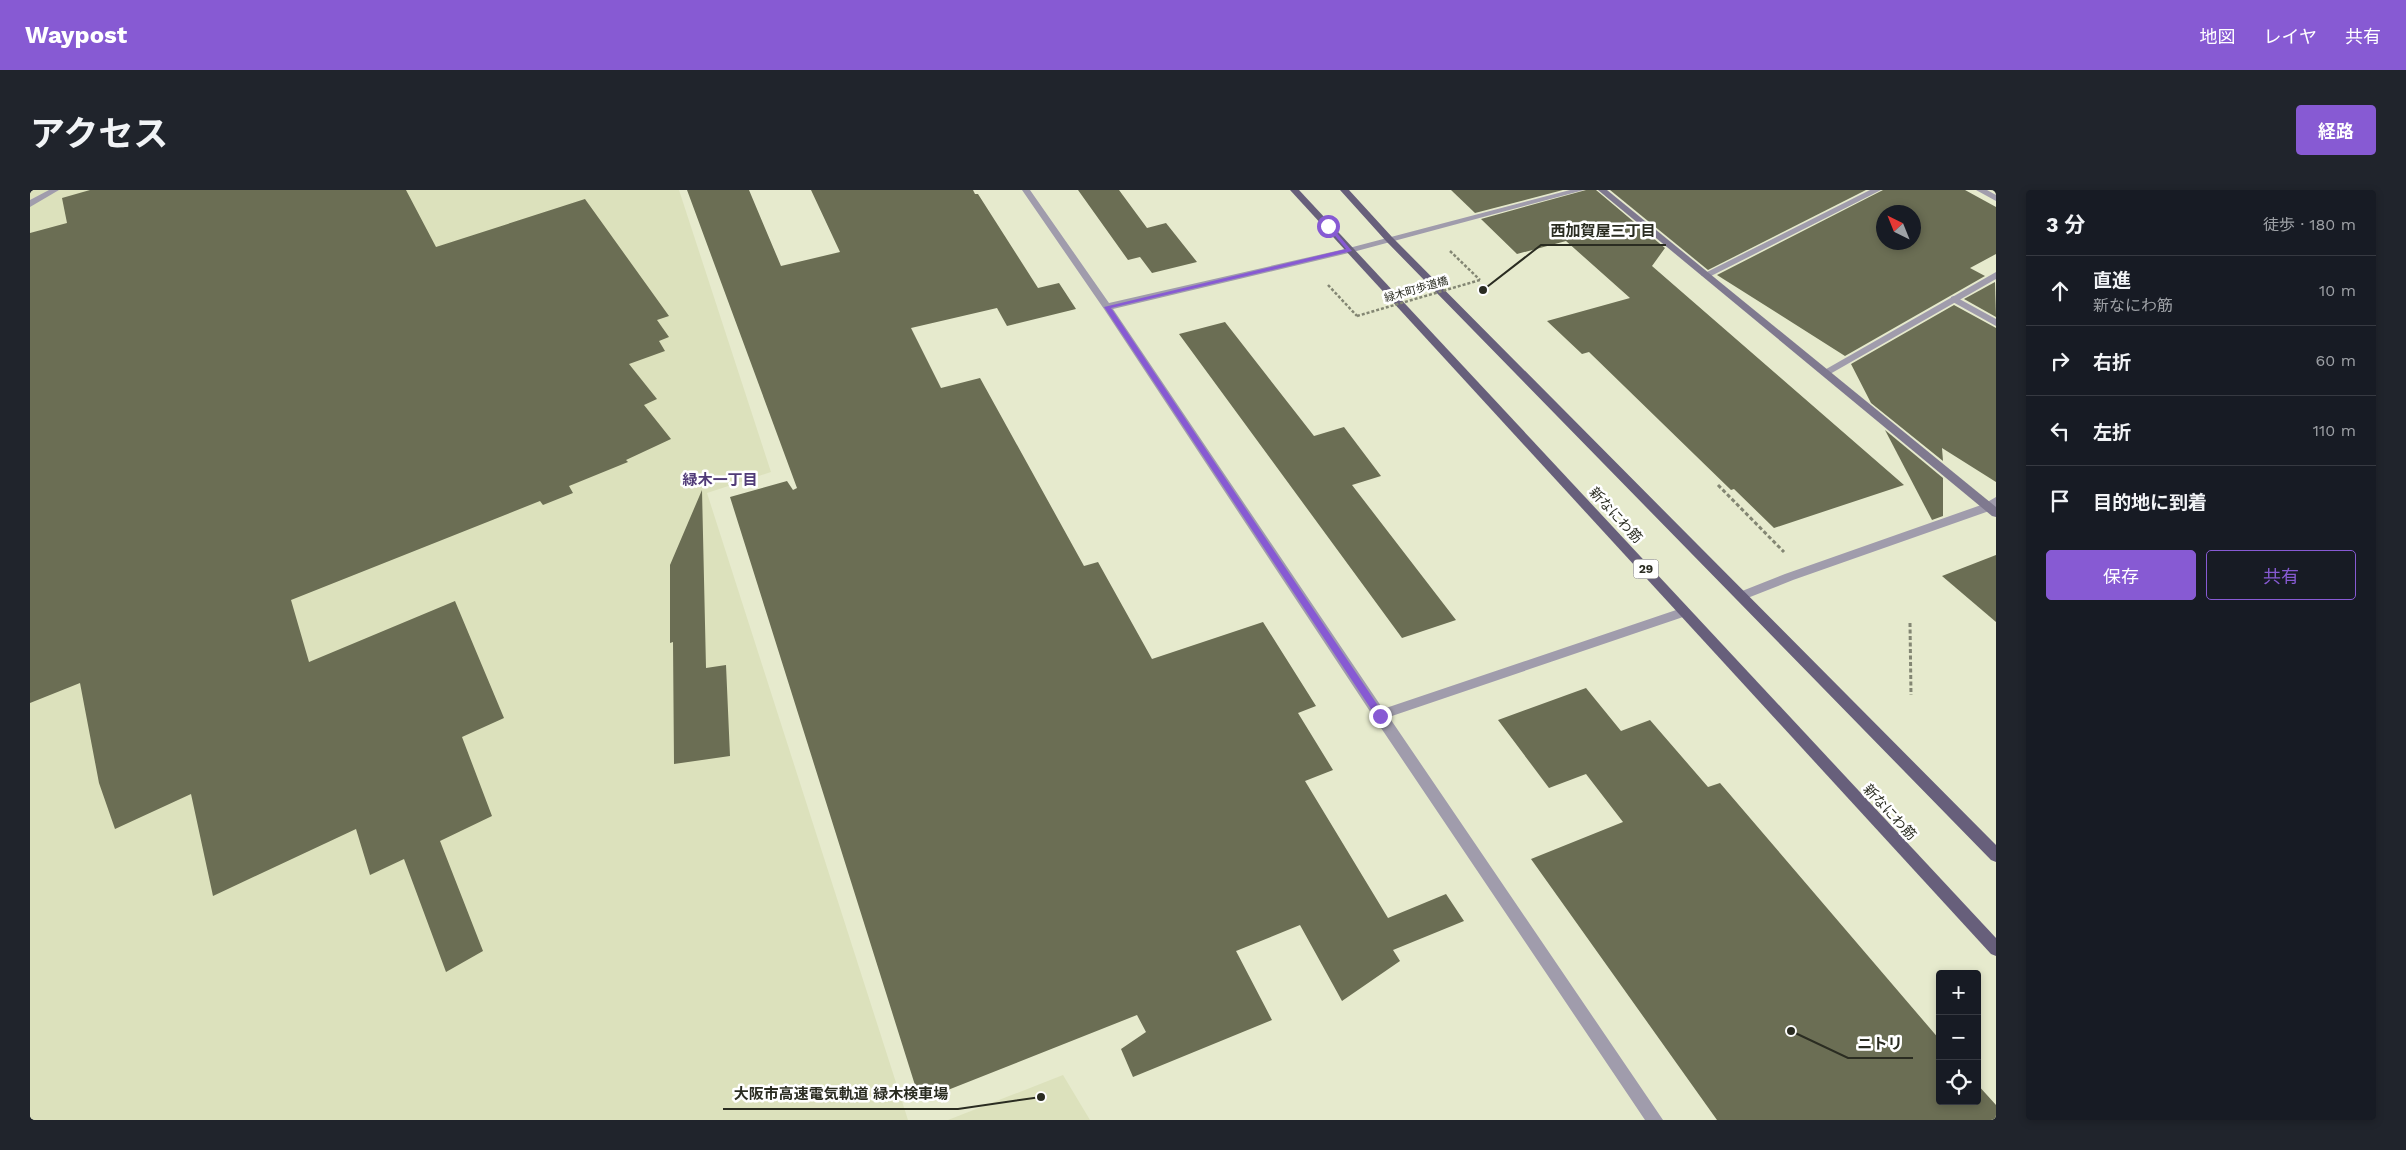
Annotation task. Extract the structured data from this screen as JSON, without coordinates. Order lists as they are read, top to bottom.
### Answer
{
  "streets": {
    "main road": ["新なにわ筋", "29"],
    "path": ["緑木町歩道橋"]
  },
  "districts": ["緑木一丁目"],
  "places": ["西加賀屋三丁目", "ニトリ", "大阪市高速電気軌道 緑木検車場"],
  "north": "top left",
  "page": {
    "header": "Waypost",
    "nav": ["地図", "レイヤ", "共有"],
    "title": "アクセス",
    "buttons": [
      "経路",
      ["保存", "共有"]
    ],
    "heading": ["3 分", "徒歩 · 180 m"],
    "list": [
      ["直進", "新なにわ筋", "10 m"],
      ["右折", "60 m"],
      ["左折", "110 m"],
      "目的地に到着"
    ],
    "map_buttons": ["+", "−"]
  }
}
